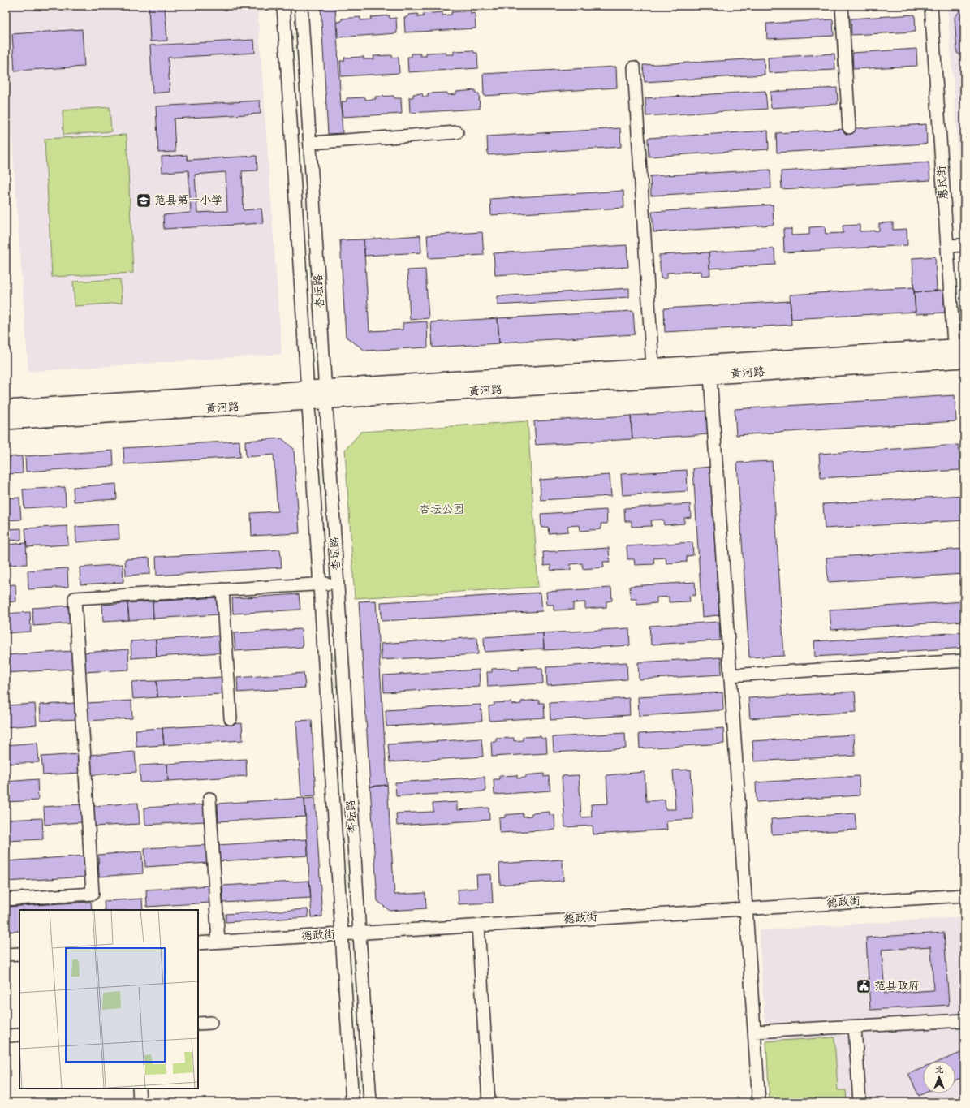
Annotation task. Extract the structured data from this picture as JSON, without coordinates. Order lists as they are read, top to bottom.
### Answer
{
  "streets": {
    "main road": ["黄河路"],
    "street": ["惠民街", "杏坛路", "德政街"]
  },
  "crossings": [
    ["惠民街", "黄河路"],
    ["杏坛路", "黄河路"],
    ["杏坛路", "德政街"]
  ],
  "parks": ["杏坛公园"],
  "places": {
    "school or university": ["范县第一小学"],
    "public building": ["范县政府"]
  },
  "north": "top"
}
